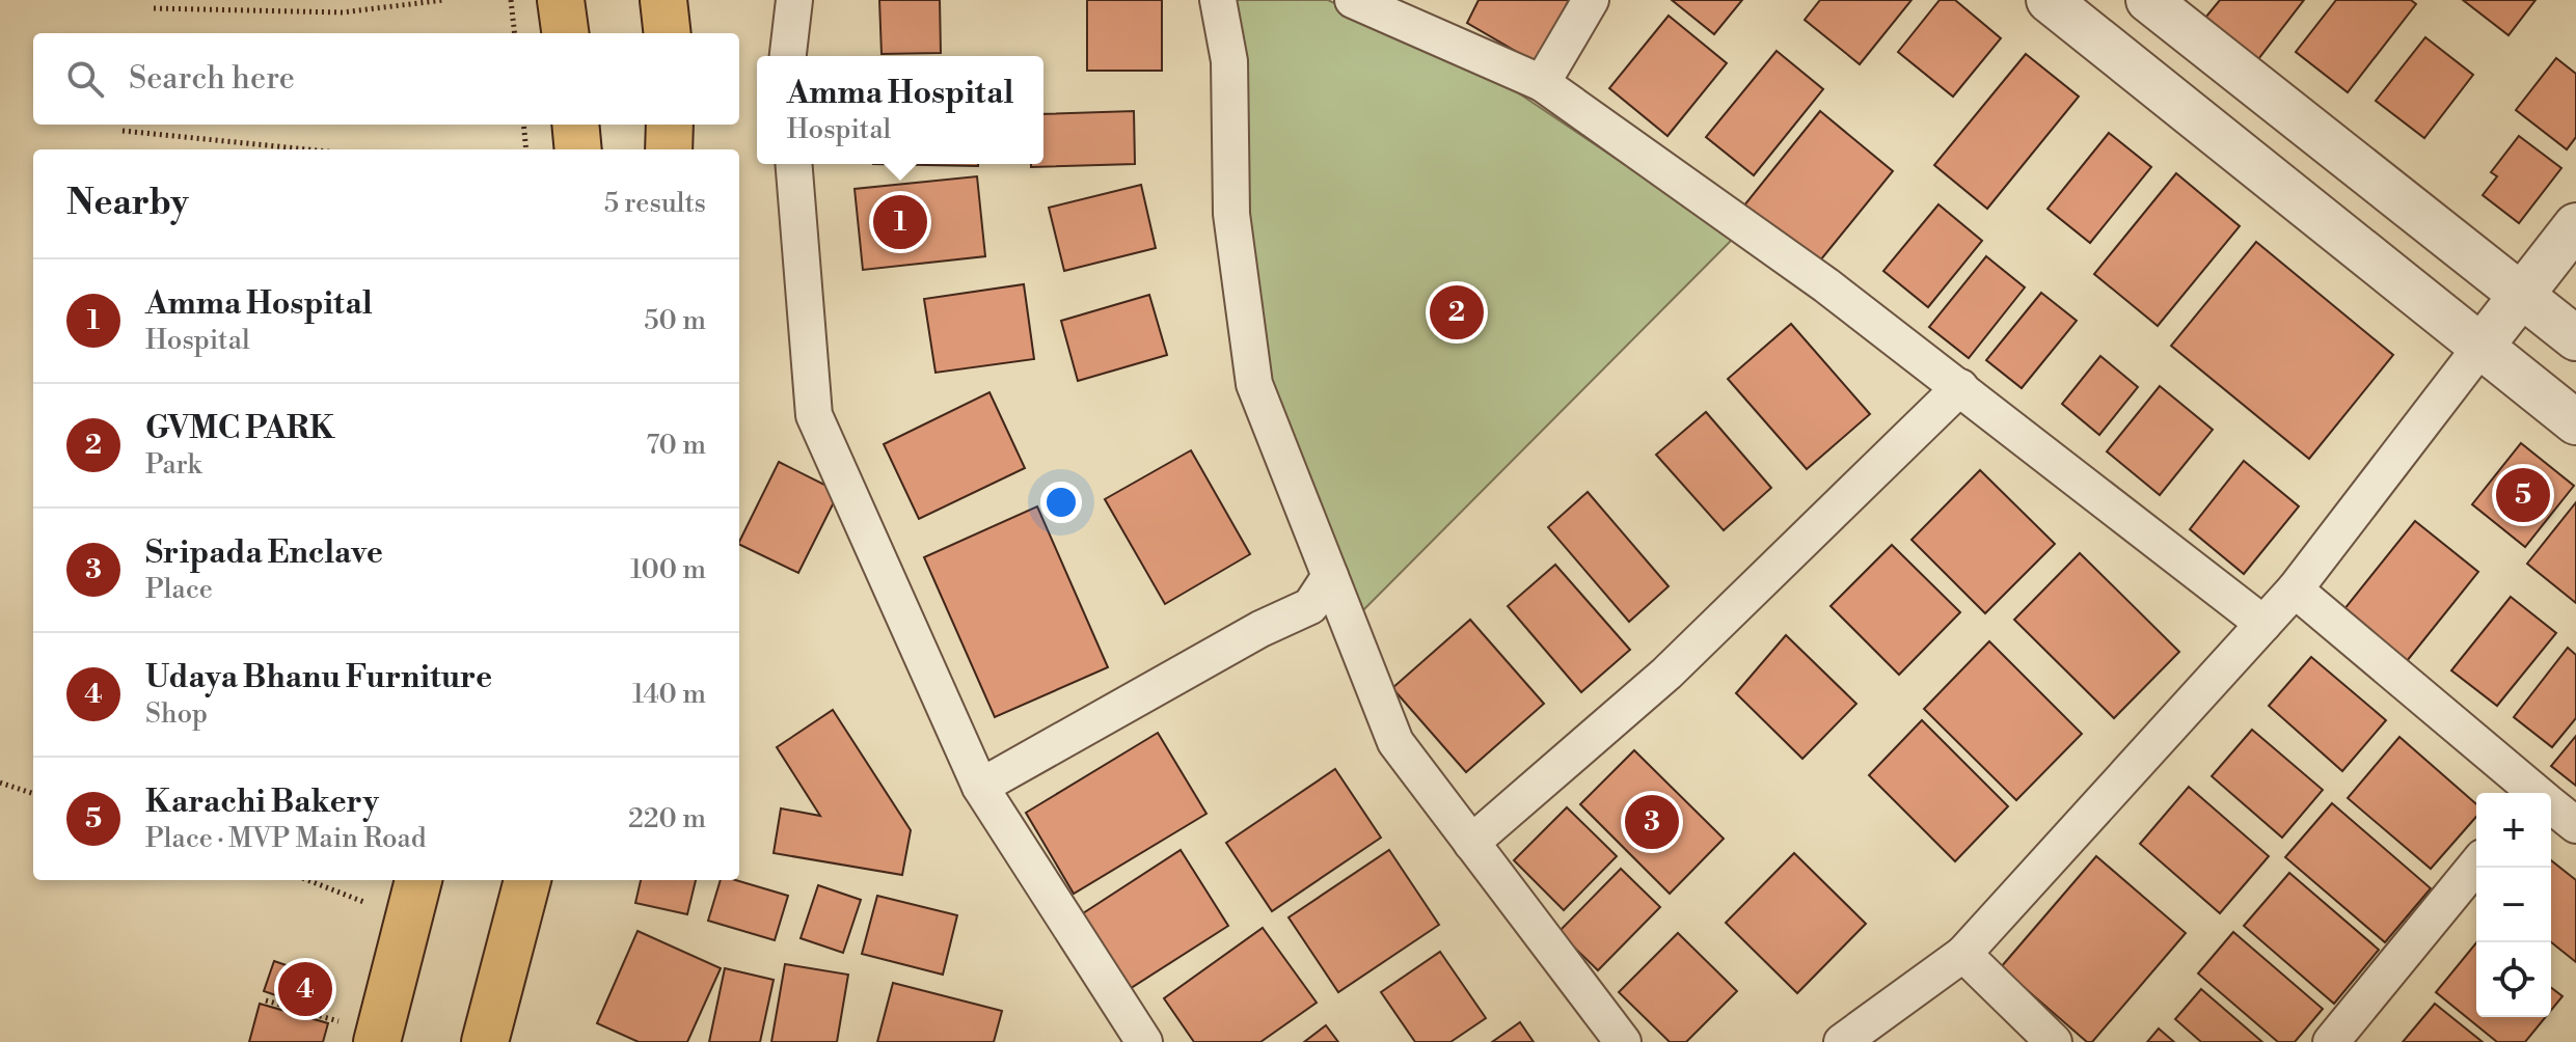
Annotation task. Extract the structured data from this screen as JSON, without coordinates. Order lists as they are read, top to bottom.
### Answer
{
  "page": {
    "search": "Search here",
    "popup": ["Amma Hospital", "Hospital"],
    "heading": ["Nearby", "5 results"],
    "pins": [
      "1",
      "2",
      "5",
      "3",
      "4"
    ],
    "list": [
      {
        "mark": "1",
        "name": "Amma Hospital",
        "note": "Hospital",
        "value": "50 m"
      },
      {
        "mark": "2",
        "name": "GVMC PARK",
        "note": "Park",
        "value": "70 m"
      },
      {
        "mark": "3",
        "name": "Sripada Enclave",
        "note": "Place",
        "value": "100 m"
      },
      {
        "mark": "4",
        "name": "Udaya Bhanu Furniture",
        "note": "Shop",
        "value": "140 m"
      },
      {
        "mark": "5",
        "name": "Karachi Bakery",
        "note": "Place · MVP Main Road",
        "value": "220 m"
      }
    ],
    "map_buttons": ["+", "−"]
  }
}
